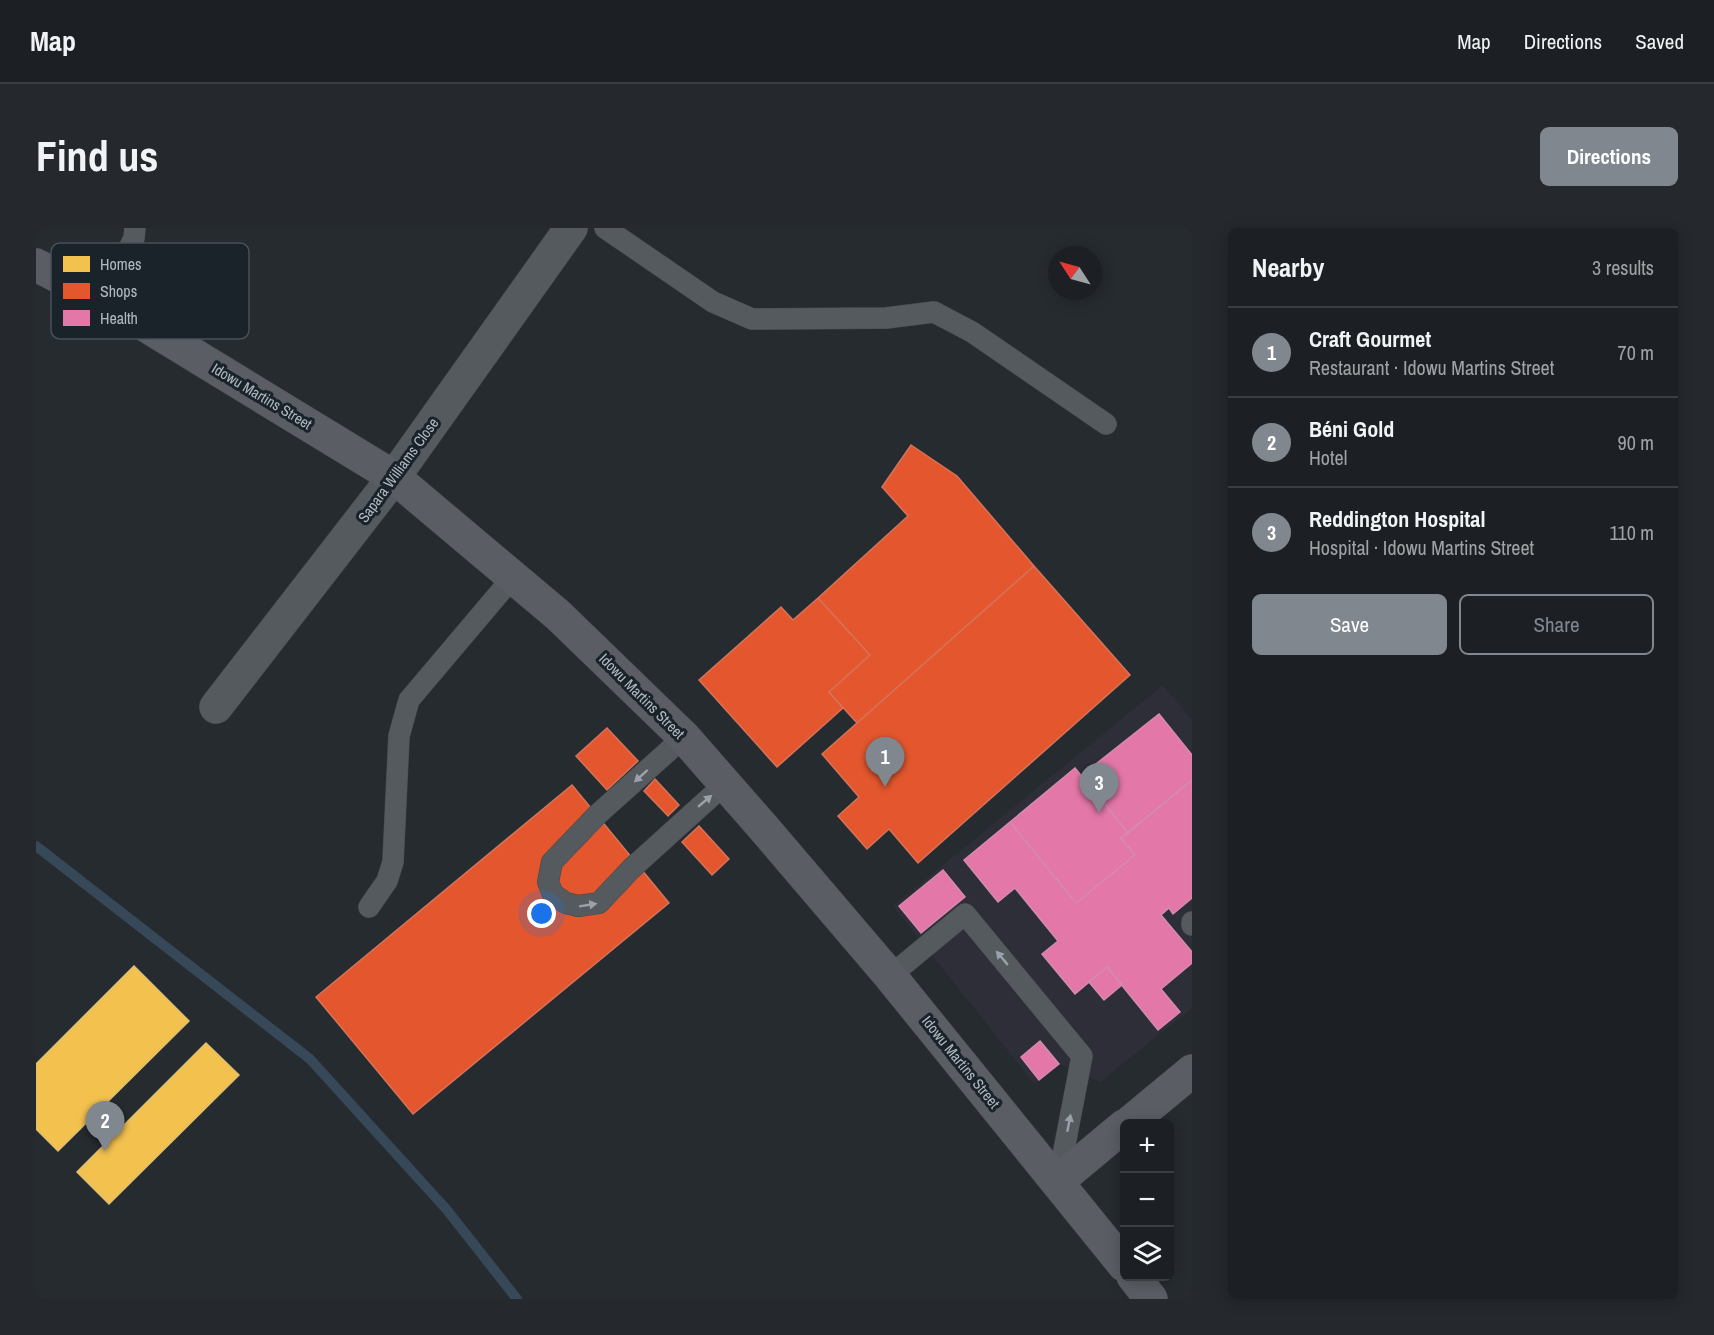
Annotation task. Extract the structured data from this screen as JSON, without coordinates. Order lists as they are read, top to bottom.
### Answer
{
  "streets": {
    "street": ["Idowu Martins Street", "Sapara Williams Close"]
  },
  "crossings": [
    ["Idowu Martins Street", "Sapara Williams Close"]
  ],
  "legend": ["Homes", "Shops", "Health"],
  "north": "top left",
  "page": {
    "header": "Map",
    "nav": ["Map", "Directions", "Saved"],
    "buttons": [
      "Directions",
      ["Save", "Share"]
    ],
    "title": "Find us",
    "heading": ["Nearby", "3 results"],
    "list": [
      {
        "mark": "1",
        "name": "Craft Gourmet",
        "note": "Restaurant · Idowu Martins Street",
        "value": "70 m"
      },
      {
        "mark": "2",
        "name": "Béni Gold",
        "note": "Hotel",
        "value": "90 m"
      },
      {
        "mark": "3",
        "name": "Reddington Hospital",
        "note": "Hospital · Idowu Martins Street",
        "value": "110 m"
      }
    ],
    "pins": ["1", "3", "2"],
    "map_buttons": ["+", "−"]
  }
}
